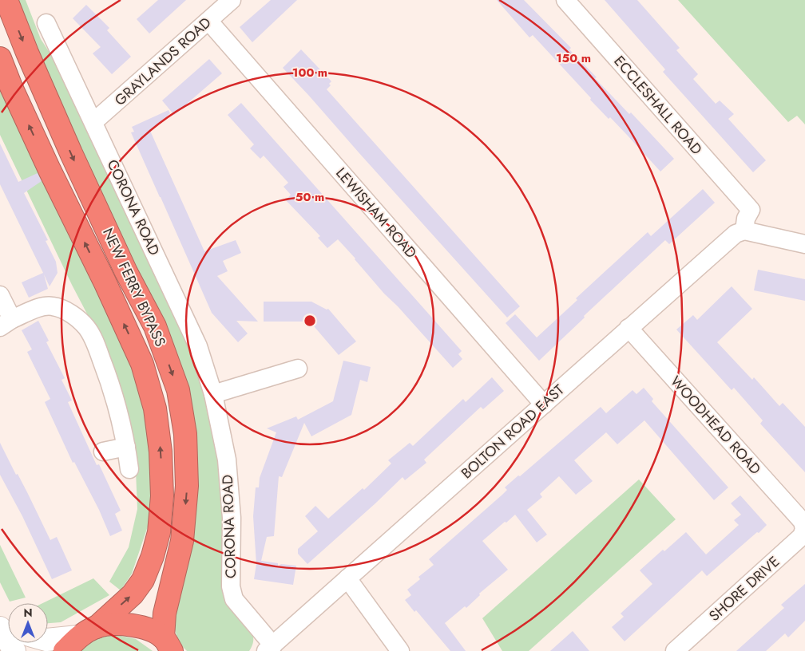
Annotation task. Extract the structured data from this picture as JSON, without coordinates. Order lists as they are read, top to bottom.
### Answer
{
  "streets": {
    "highway": ["NEW FERRY BYPASS"],
    "street": [
      "GRAYLANDS ROAD",
      "ECCLESHALL ROAD",
      "CORONA ROAD",
      "LEWISHAM ROAD",
      "WOODHEAD ROAD",
      "BOLTON ROAD EAST",
      "SHORE DRIVE"
    ]
  },
  "crossings": [
    ["GRAYLANDS ROAD", "CORONA ROAD"],
    ["GRAYLANDS ROAD", "LEWISHAM ROAD"],
    ["ECCLESHALL ROAD", "BOLTON ROAD EAST"],
    ["CORONA ROAD", "BOLTON ROAD EAST"],
    ["LEWISHAM ROAD", "BOLTON ROAD EAST"],
    ["WOODHEAD ROAD", "BOLTON ROAD EAST"],
    ["WOODHEAD ROAD", "SHORE DRIVE"]
  ],
  "north": "top",
  "rings": ["150 m", "100 m", "50 m"]
}
